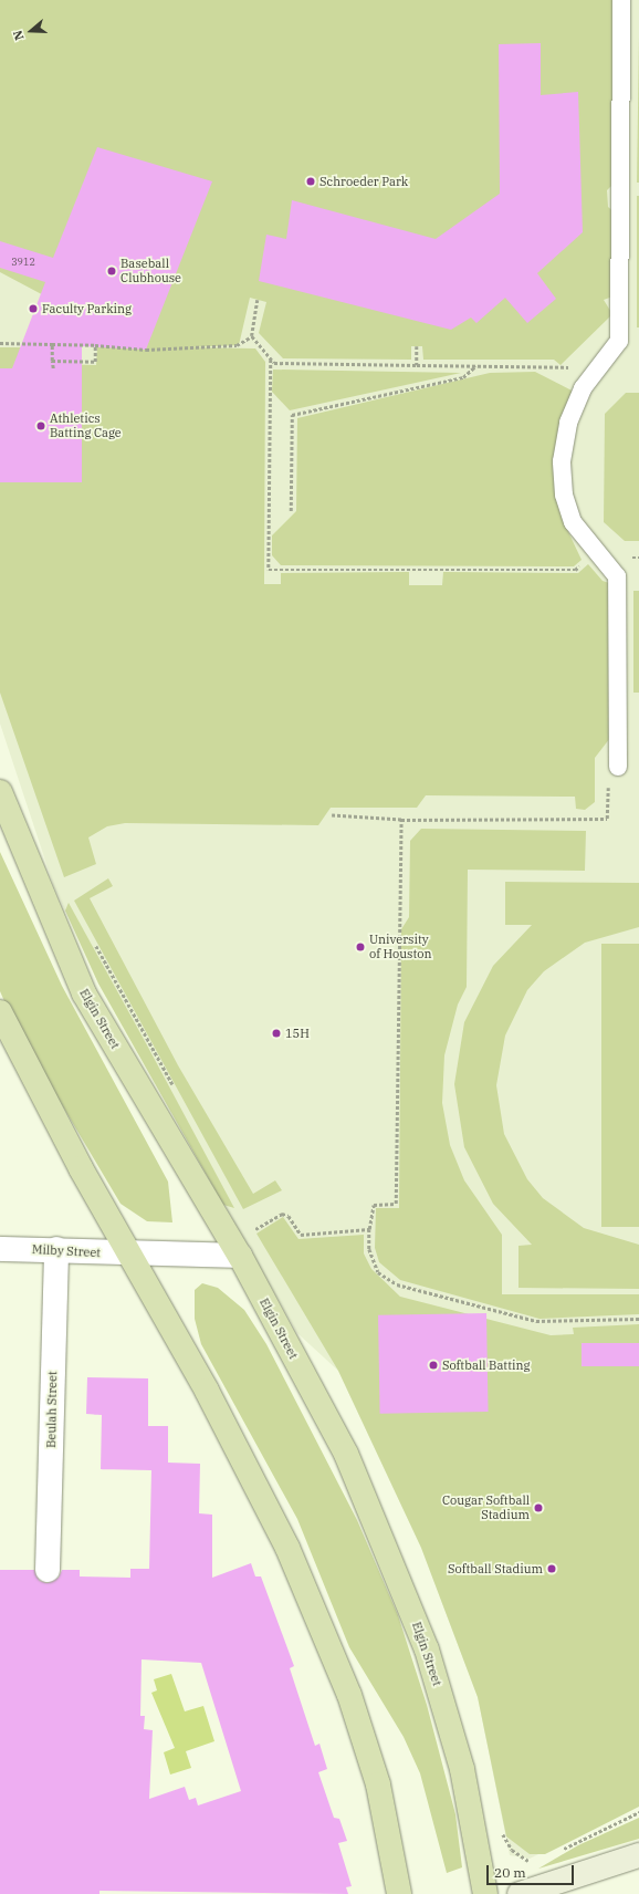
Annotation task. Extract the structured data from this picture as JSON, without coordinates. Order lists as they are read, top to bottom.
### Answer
{
  "streets": {
    "main road": ["Elgin Street"],
    "street": ["Milby Street", "Beulah Street"]
  },
  "crossings": [
    ["Elgin Street", "Milby Street"],
    ["Milby Street", "Beulah Street"]
  ],
  "places": [
    "Schroeder Park",
    "Baseball Clubhouse",
    "Faculty Parking",
    "Athletics Batting Cage",
    "University of Houston",
    "15H",
    "Softball Batting",
    "Cougar Softball Stadium",
    "Softball Stadium"
  ],
  "house_numbers": ["3912"],
  "scale_bar": "20 m",
  "north": "left"
}
